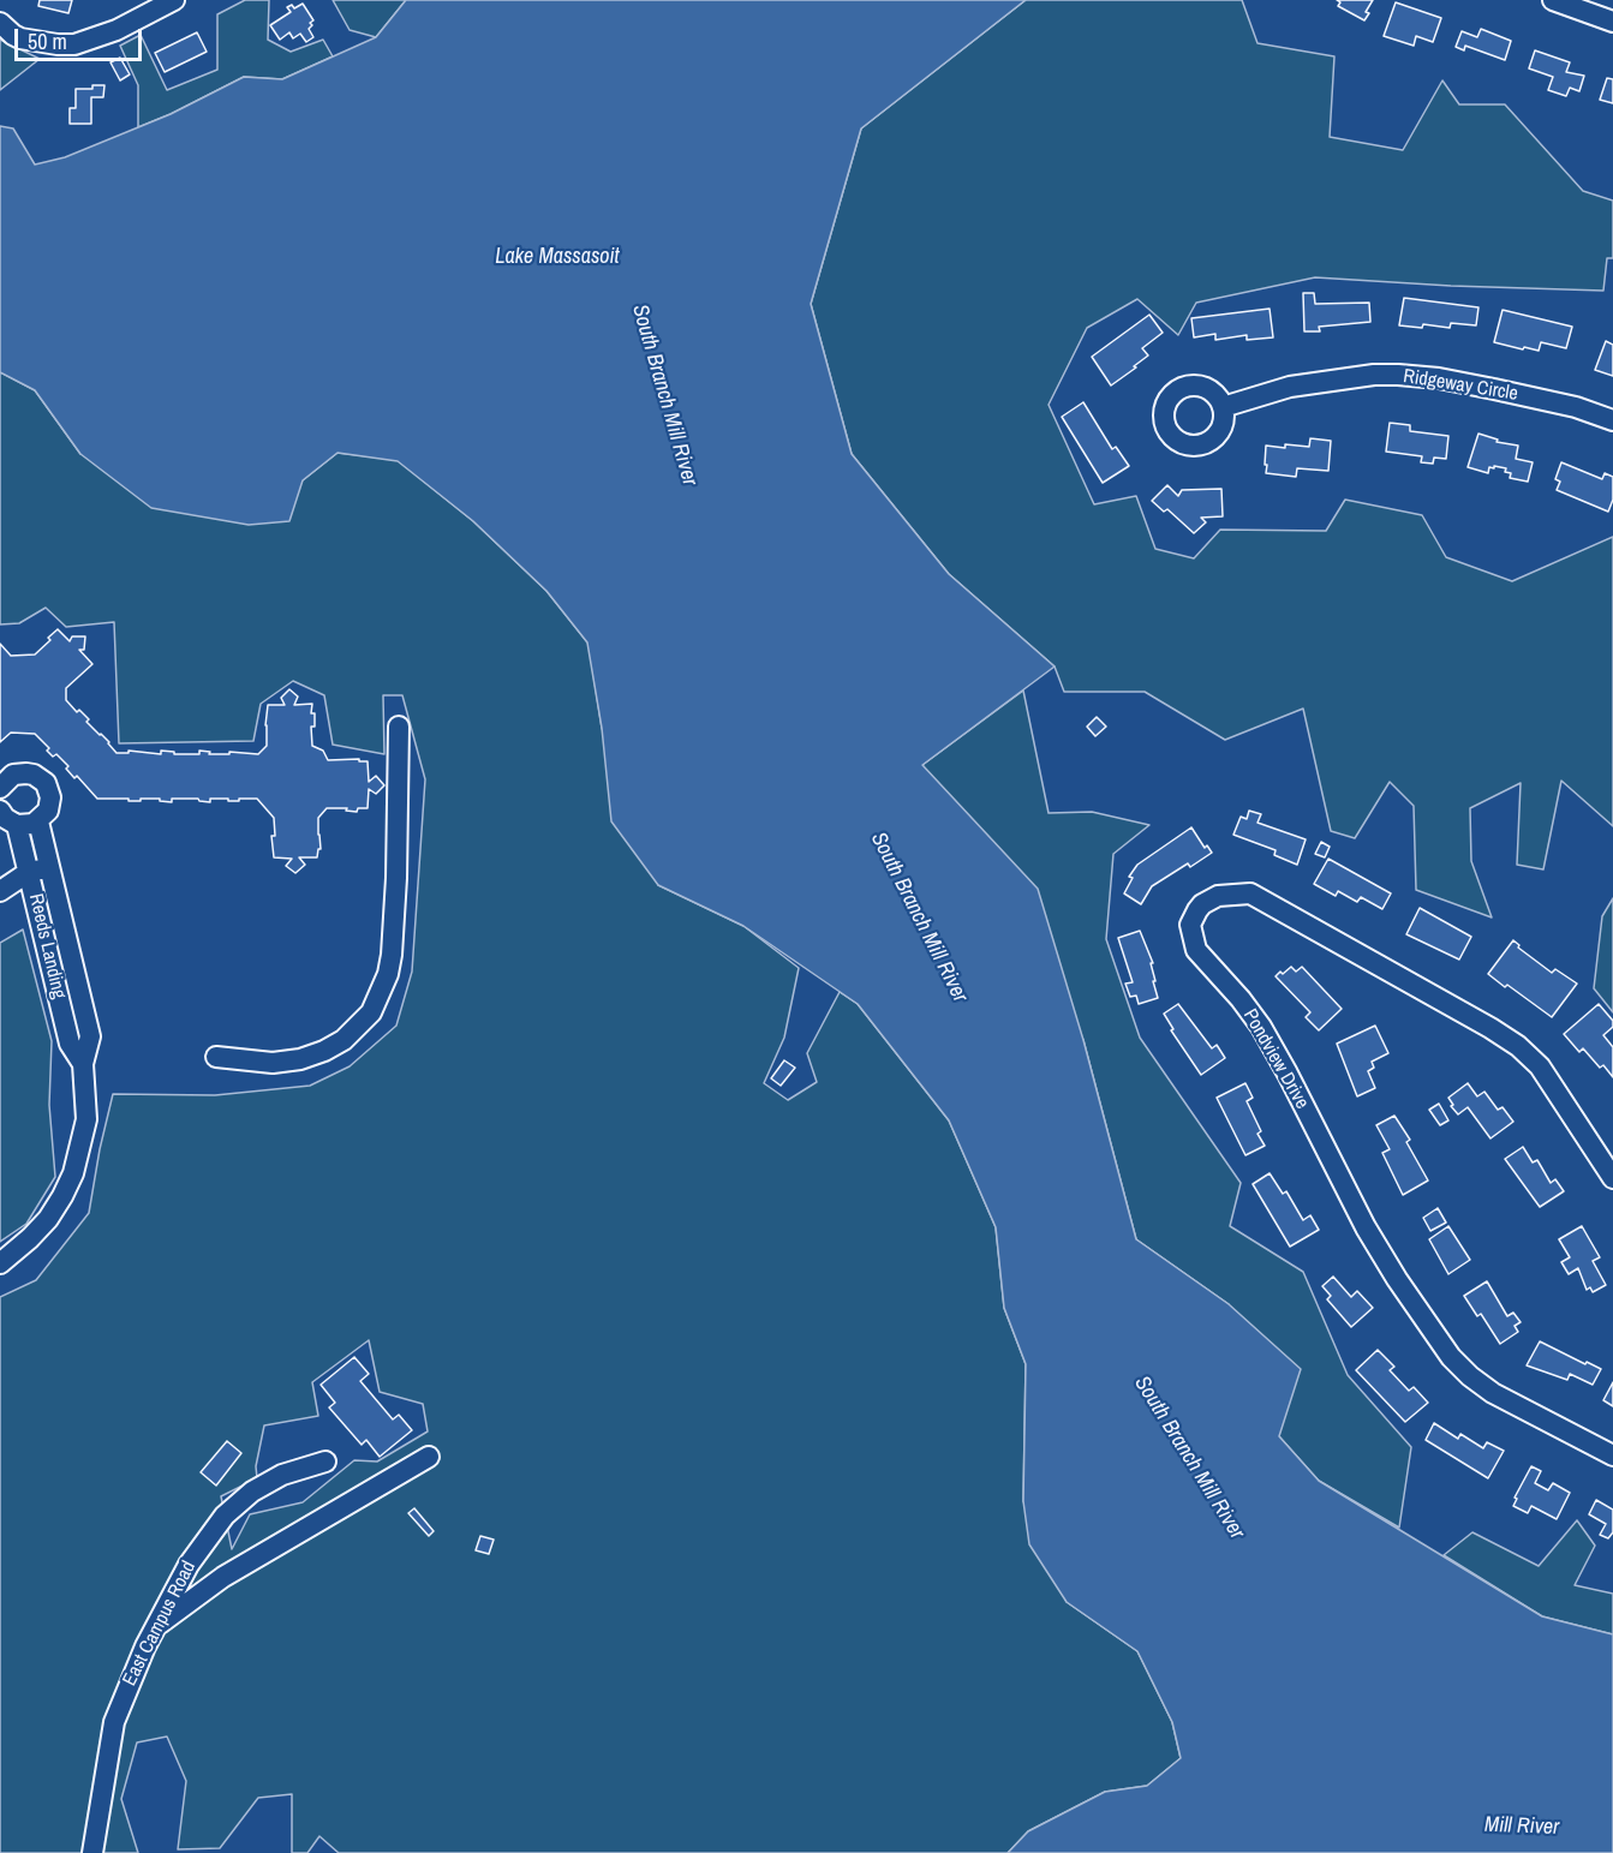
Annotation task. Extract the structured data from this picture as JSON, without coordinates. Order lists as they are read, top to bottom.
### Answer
{
  "streets": {
    "street": [
      "Ridgeway Circle",
      "Reeds Landing",
      "Pondview Drive",
      "East Campus Road"
    ]
  },
  "water": ["Lake Massasoit", "South Branch Mill River", "Mill River"],
  "scale_bar": "50 m"
}
